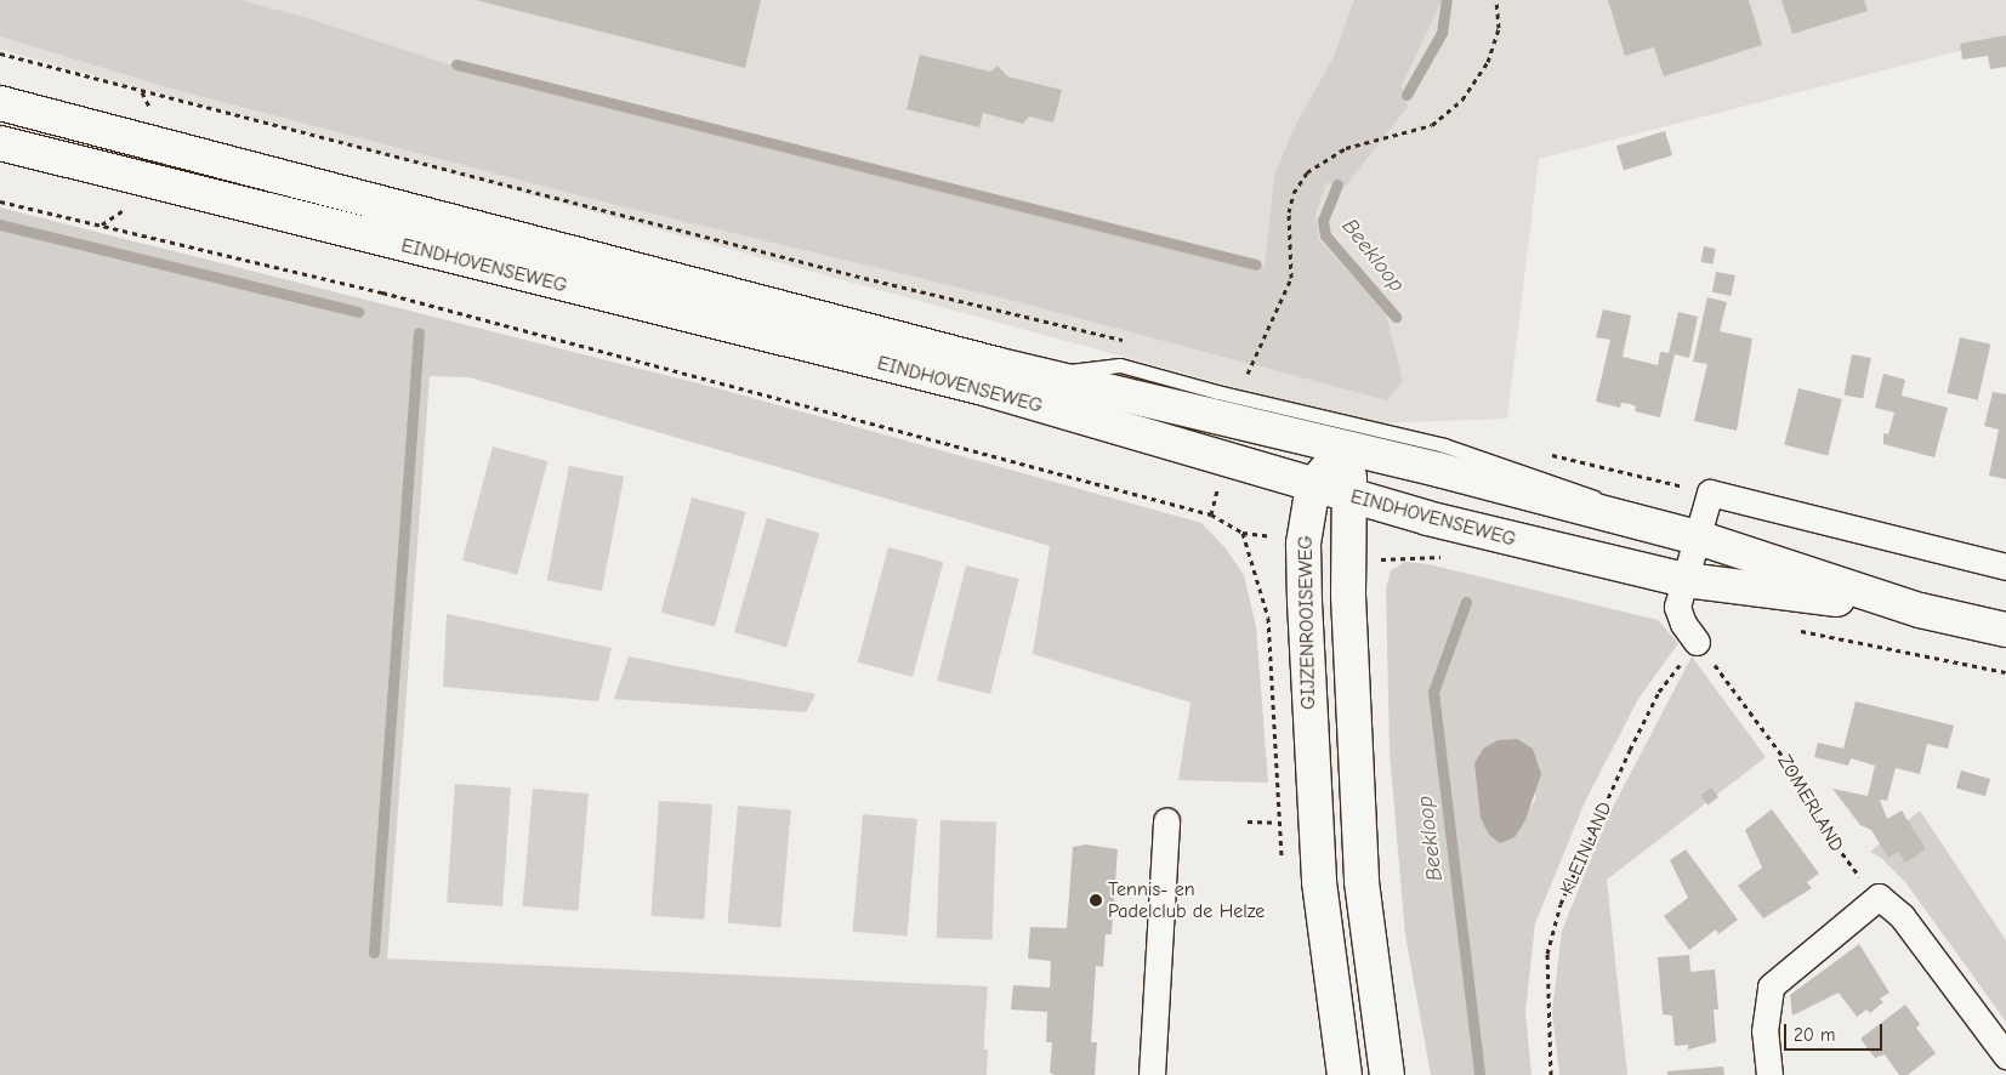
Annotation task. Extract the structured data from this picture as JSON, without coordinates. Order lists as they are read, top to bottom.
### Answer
{
  "streets": {
    "main road": ["EINDHOVENSEWEG", "GIJZENROOISEWEG"],
    "path": ["ZOMERLAND", "KLEINLAND"]
  },
  "crossings": [
    ["EINDHOVENSEWEG", "GIJZENROOISEWEG"],
    ["ZOMERLAND", "KLEINLAND"]
  ],
  "water": ["Beekloop"],
  "places": ["Tennis- en Padelclub de Helze"],
  "scale_bar": "20 m"
}
